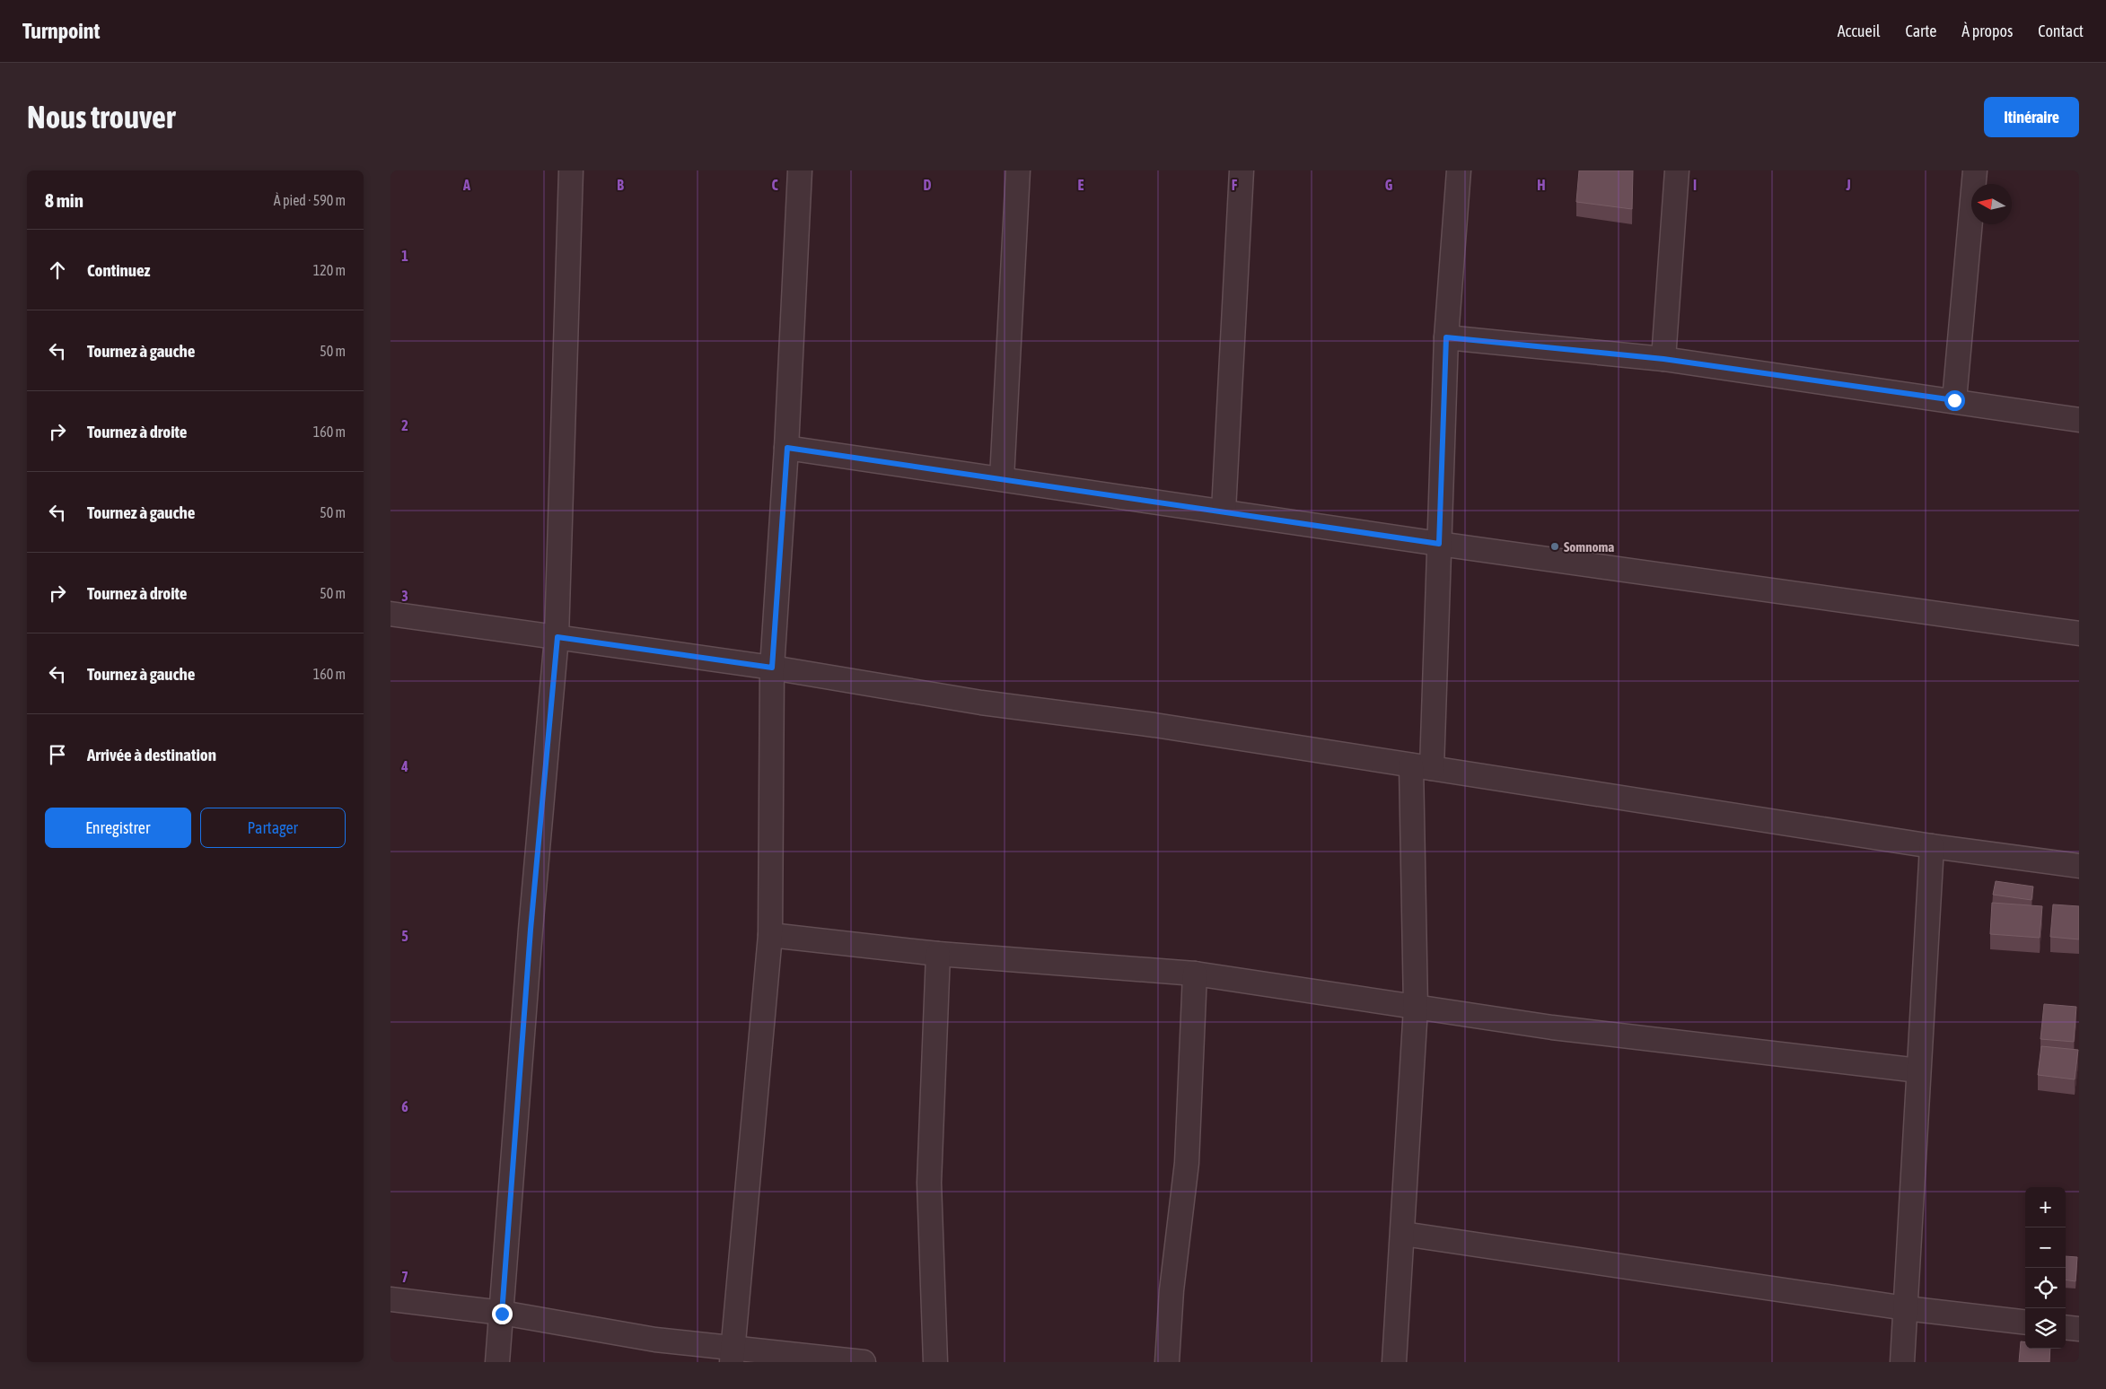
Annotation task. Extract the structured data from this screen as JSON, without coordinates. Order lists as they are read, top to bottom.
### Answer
{
  "places": ["Somnoma"],
  "north": "left",
  "page": {
    "header": "Turnpoint",
    "nav": [
      "Accueil",
      "Carte",
      "À propos",
      "Contact"
    ],
    "buttons": [
      "Itinéraire",
      ["Enregistrer", "Partager"]
    ],
    "title": "Nous trouver",
    "heading": ["8 min", "À pied · 590 m"],
    "list": [
      ["Continuez", "120 m"],
      ["Tournez à gauche", "50 m"],
      ["Tournez à droite", "160 m"],
      ["Tournez à gauche", "50 m"],
      ["Tournez à droite", "50 m"],
      ["Tournez à gauche", "160 m"],
      "Arrivée à destination"
    ],
    "map_buttons": ["+", "−"]
  },
  "grid": {
    "columns": [
      "A",
      "B",
      "C",
      "D",
      "E",
      "F",
      "G",
      "H",
      "I",
      "J"
    ],
    "rows": [
      "1",
      "2",
      "3",
      "4",
      "5",
      "6",
      "7"
    ]
  }
}
